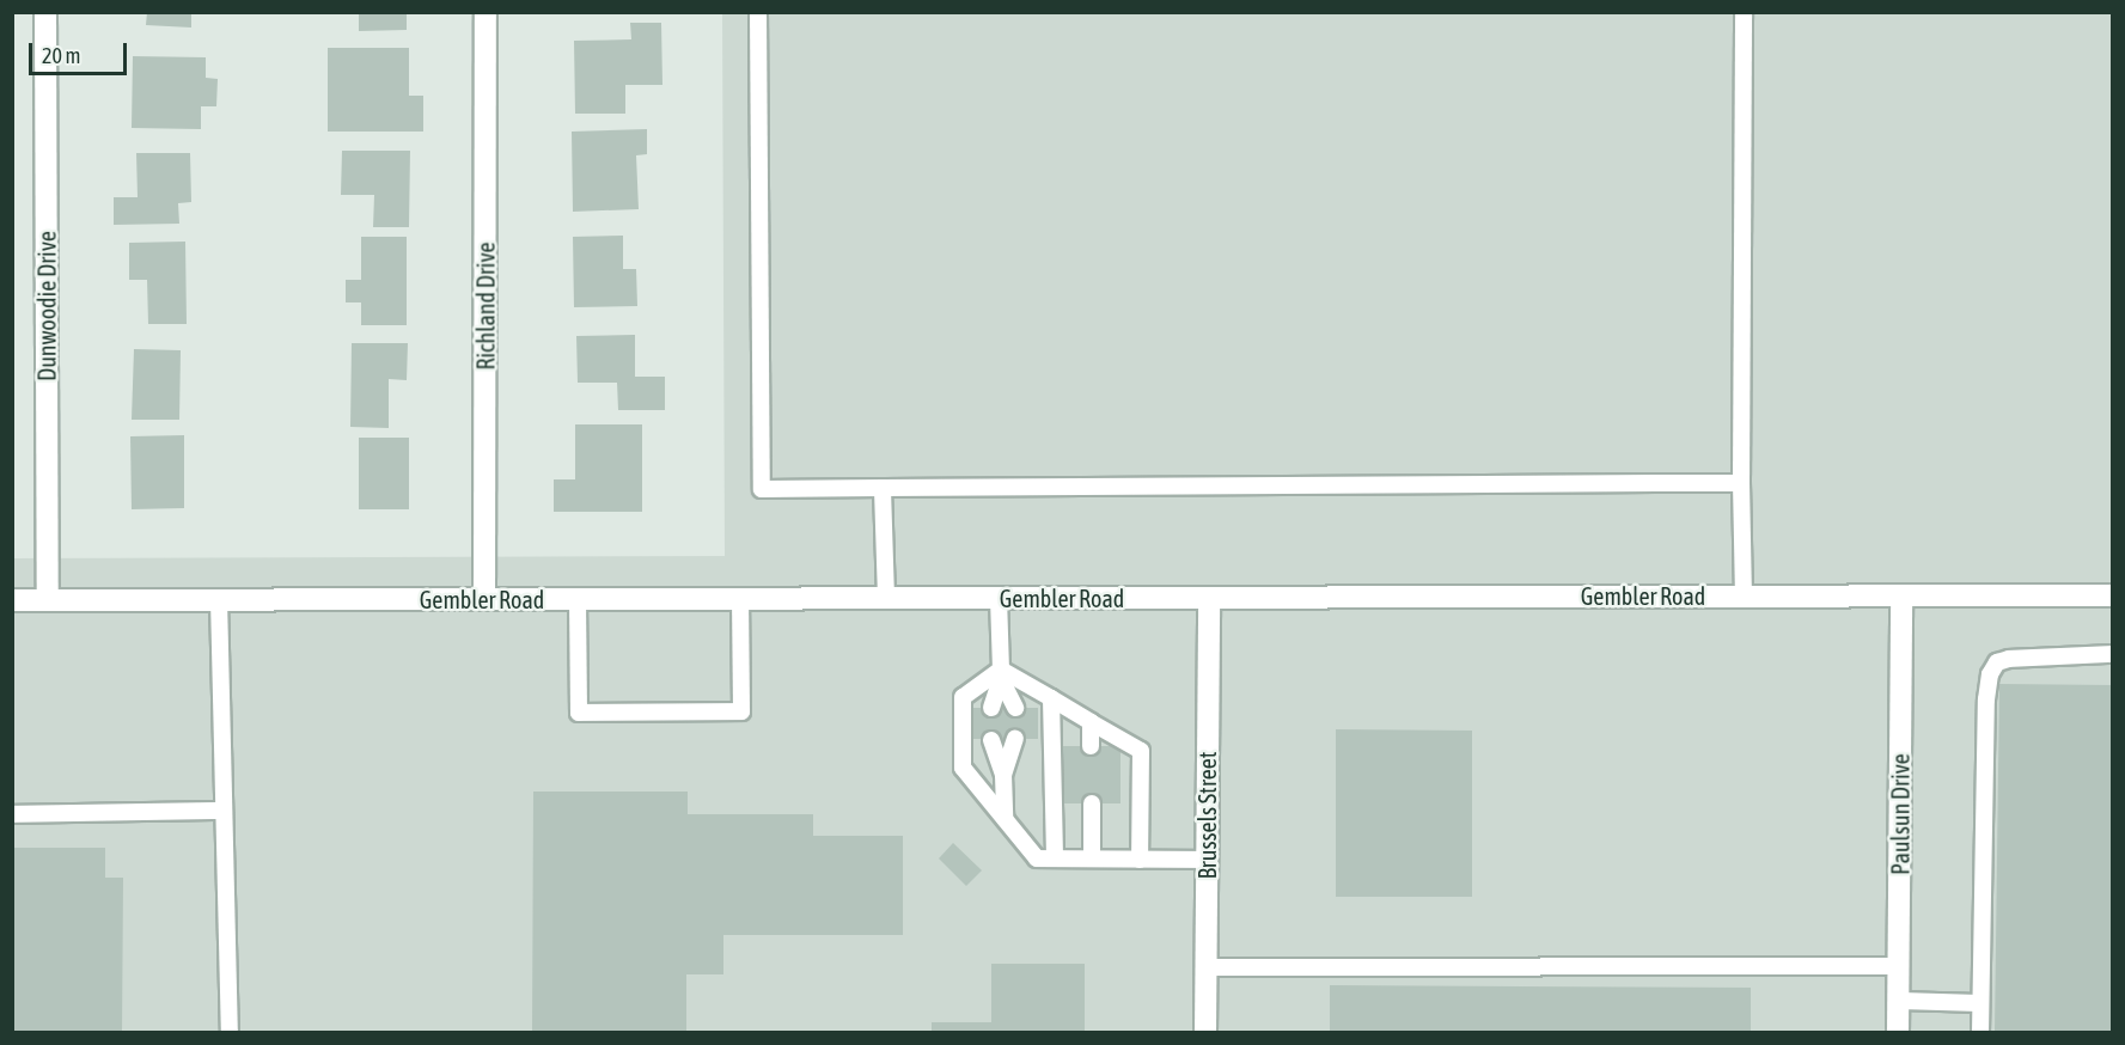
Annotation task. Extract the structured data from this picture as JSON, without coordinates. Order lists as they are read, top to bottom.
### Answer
{
  "streets": {
    "main road": [
      "Dunwoodie Drive",
      "Richland Drive",
      "Gembler Road",
      "Paulsun Drive",
      "Brussels Street"
    ]
  },
  "crossings": [
    ["Dunwoodie Drive", "Gembler Road"],
    ["Richland Drive", "Gembler Road"],
    ["Gembler Road", "Paulsun Drive"],
    ["Gembler Road", "Brussels Street"]
  ],
  "scale_bar": "20 m"
}
